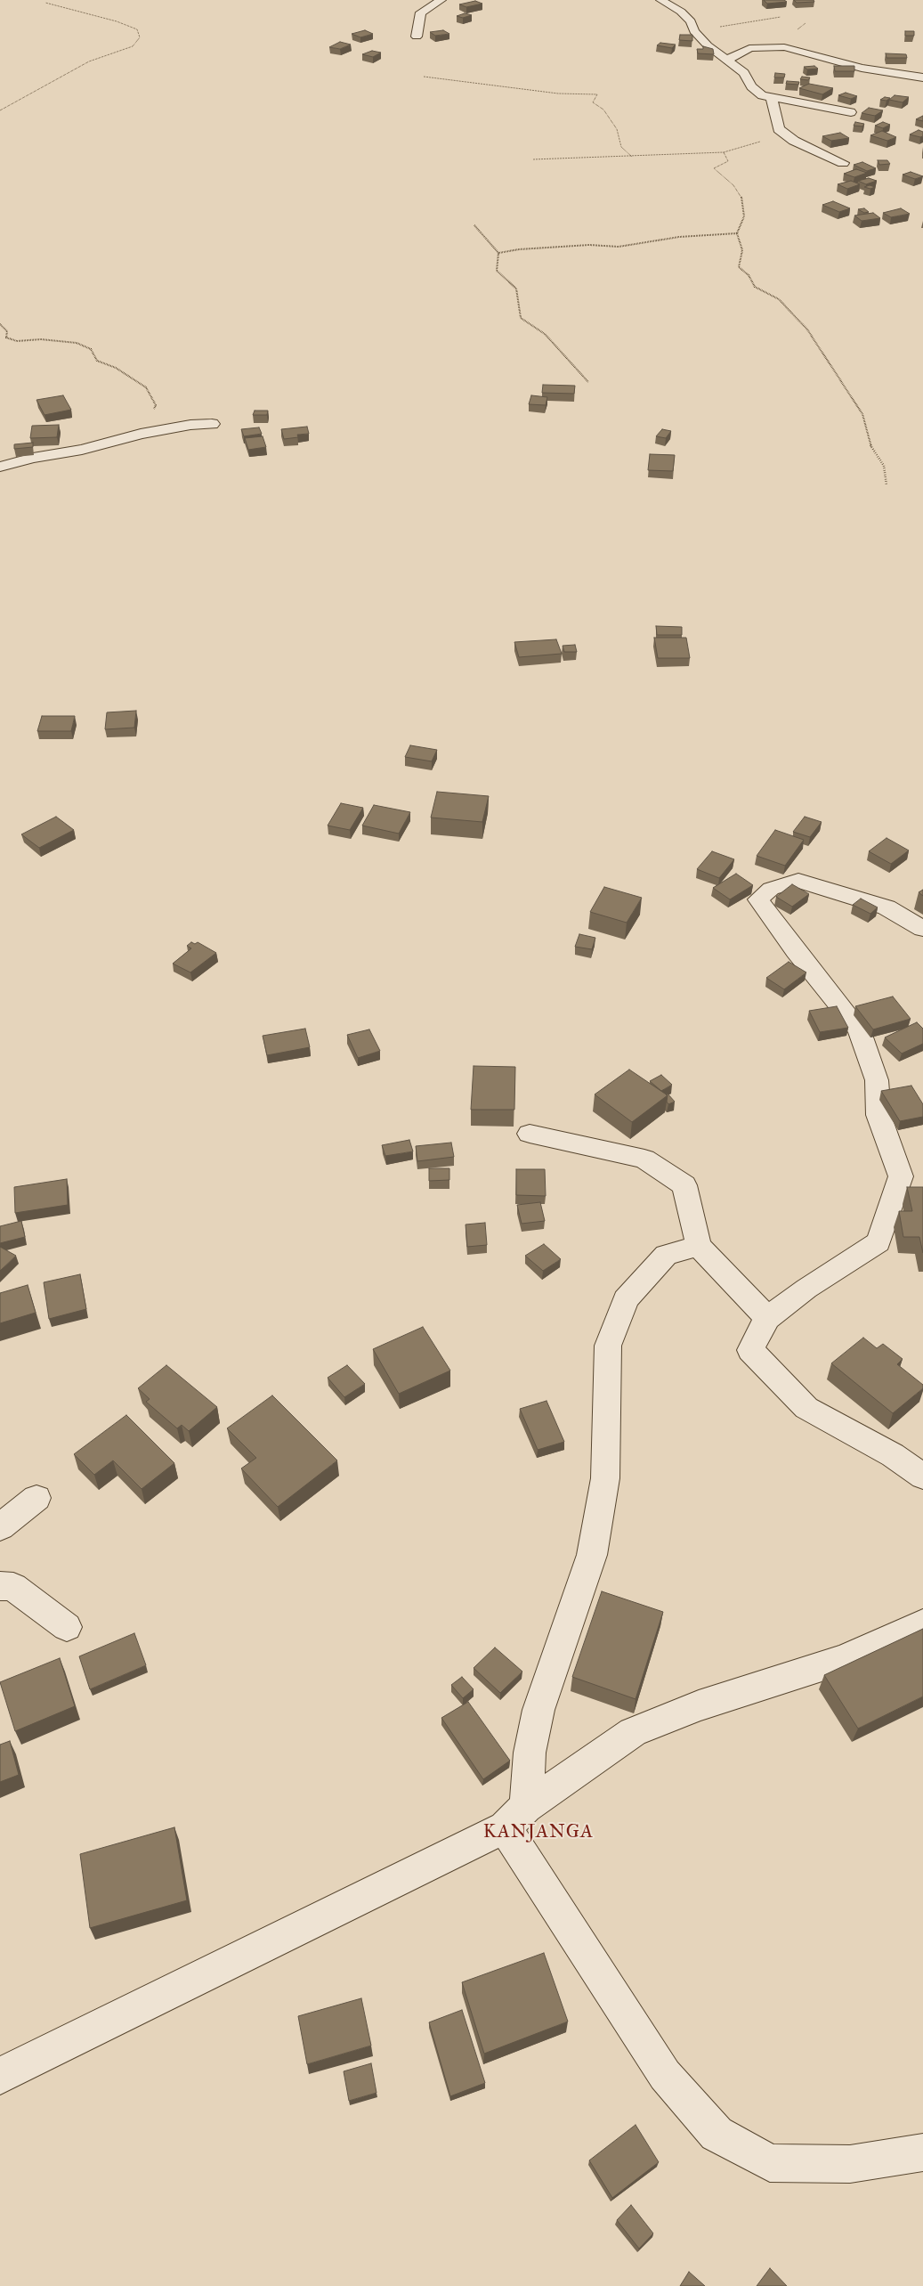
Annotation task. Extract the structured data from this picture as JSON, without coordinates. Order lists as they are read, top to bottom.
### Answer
{
  "districts": ["KANJANGA"]
}
